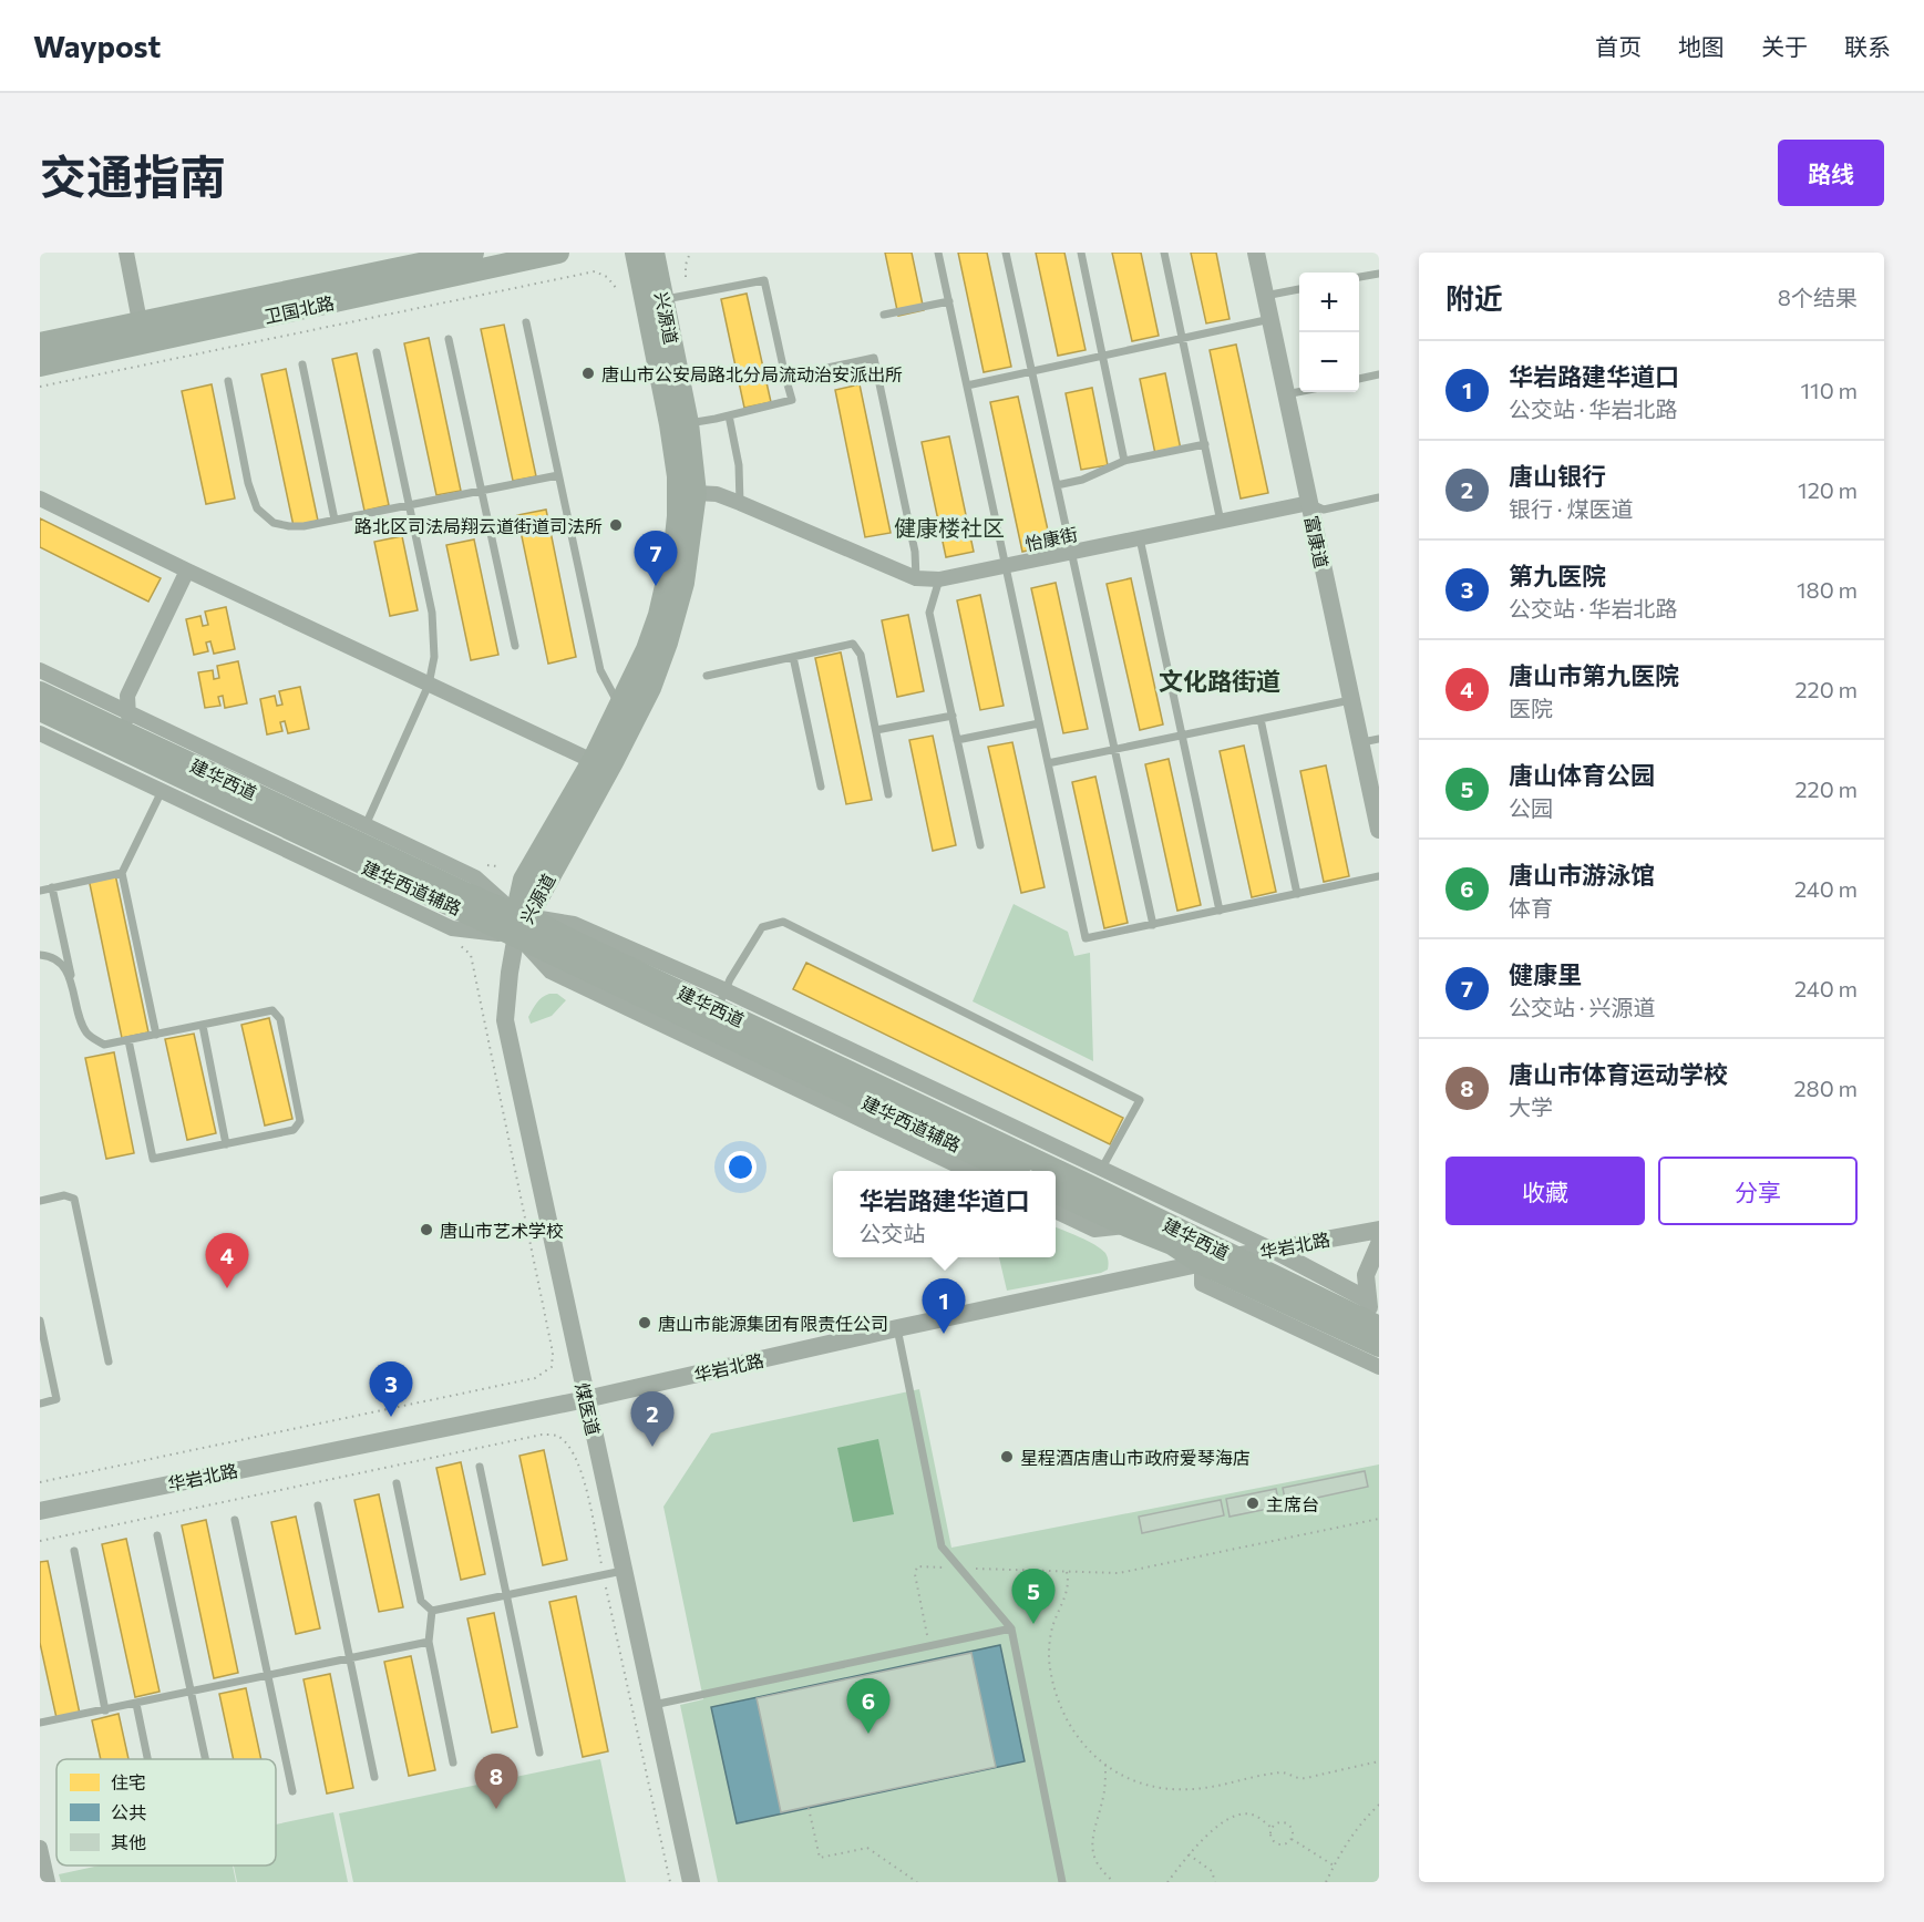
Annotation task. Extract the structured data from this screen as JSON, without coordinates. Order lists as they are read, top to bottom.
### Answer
{
  "streets": {
    "main road": ["卫国北路", "兴源道", "建华西道"],
    "street": [
      "怡康街",
      "富康道",
      "建华西道辅路",
      "华岩北路",
      "煤医道"
    ]
  },
  "crossings": [
    ["兴源道", "怡康街"],
    ["兴源道", "建华西道"],
    ["兴源道", "建华西道辅路"],
    ["兴源道", "煤医道"],
    ["怡康街", "富康道"],
    ["建华西道", "建华西道辅路"],
    ["建华西道", "华岩北路"],
    ["建华西道", "煤医道"],
    ["建华西道辅路", "煤医道"],
    ["华岩北路", "煤医道"]
  ],
  "districts": ["健康楼社区", "文化路街道"],
  "places": [
    "唐山市公安局路北分局流动治安派出所",
    "路北区司法局翔云道街道司法所",
    "唐山市艺术学校",
    "唐山市能源集团有限责任公司",
    "星程酒店唐山市政府爱琴海店",
    "主席台"
  ],
  "legend": ["住宅", "公共", "其他"],
  "page": {
    "header": "Waypost",
    "nav": [
      "首页",
      "地图",
      "关于",
      "联系"
    ],
    "title": "交通指南",
    "buttons": [
      "路线",
      ["收藏", "分享"]
    ],
    "heading": ["附近", "8个结果"],
    "map_buttons": ["+", "−"],
    "list": [
      {
        "mark": "1",
        "name": "华岩路建华道口",
        "note": "公交站 · 华岩北路",
        "value": "110 m"
      },
      {
        "mark": "2",
        "name": "唐山银行",
        "note": "银行 · 煤医道",
        "value": "120 m"
      },
      {
        "mark": "3",
        "name": "第九医院",
        "note": "公交站 · 华岩北路",
        "value": "180 m"
      },
      {
        "mark": "4",
        "name": "唐山市第九医院",
        "note": "医院",
        "value": "220 m"
      },
      {
        "mark": "5",
        "name": "唐山体育公园",
        "note": "公园",
        "value": "220 m"
      },
      {
        "mark": "6",
        "name": "唐山市游泳馆",
        "note": "体育",
        "value": "240 m"
      },
      {
        "mark": "7",
        "name": "健康里",
        "note": "公交站 · 兴源道",
        "value": "240 m"
      },
      {
        "mark": "8",
        "name": "唐山市体育运动学校",
        "note": "大学",
        "value": "280 m"
      }
    ],
    "pins": [
      "7",
      "4",
      "1",
      "3",
      "2",
      "5",
      "6",
      "8"
    ],
    "popup": ["华岩路建华道口", "公交站"]
  }
}
